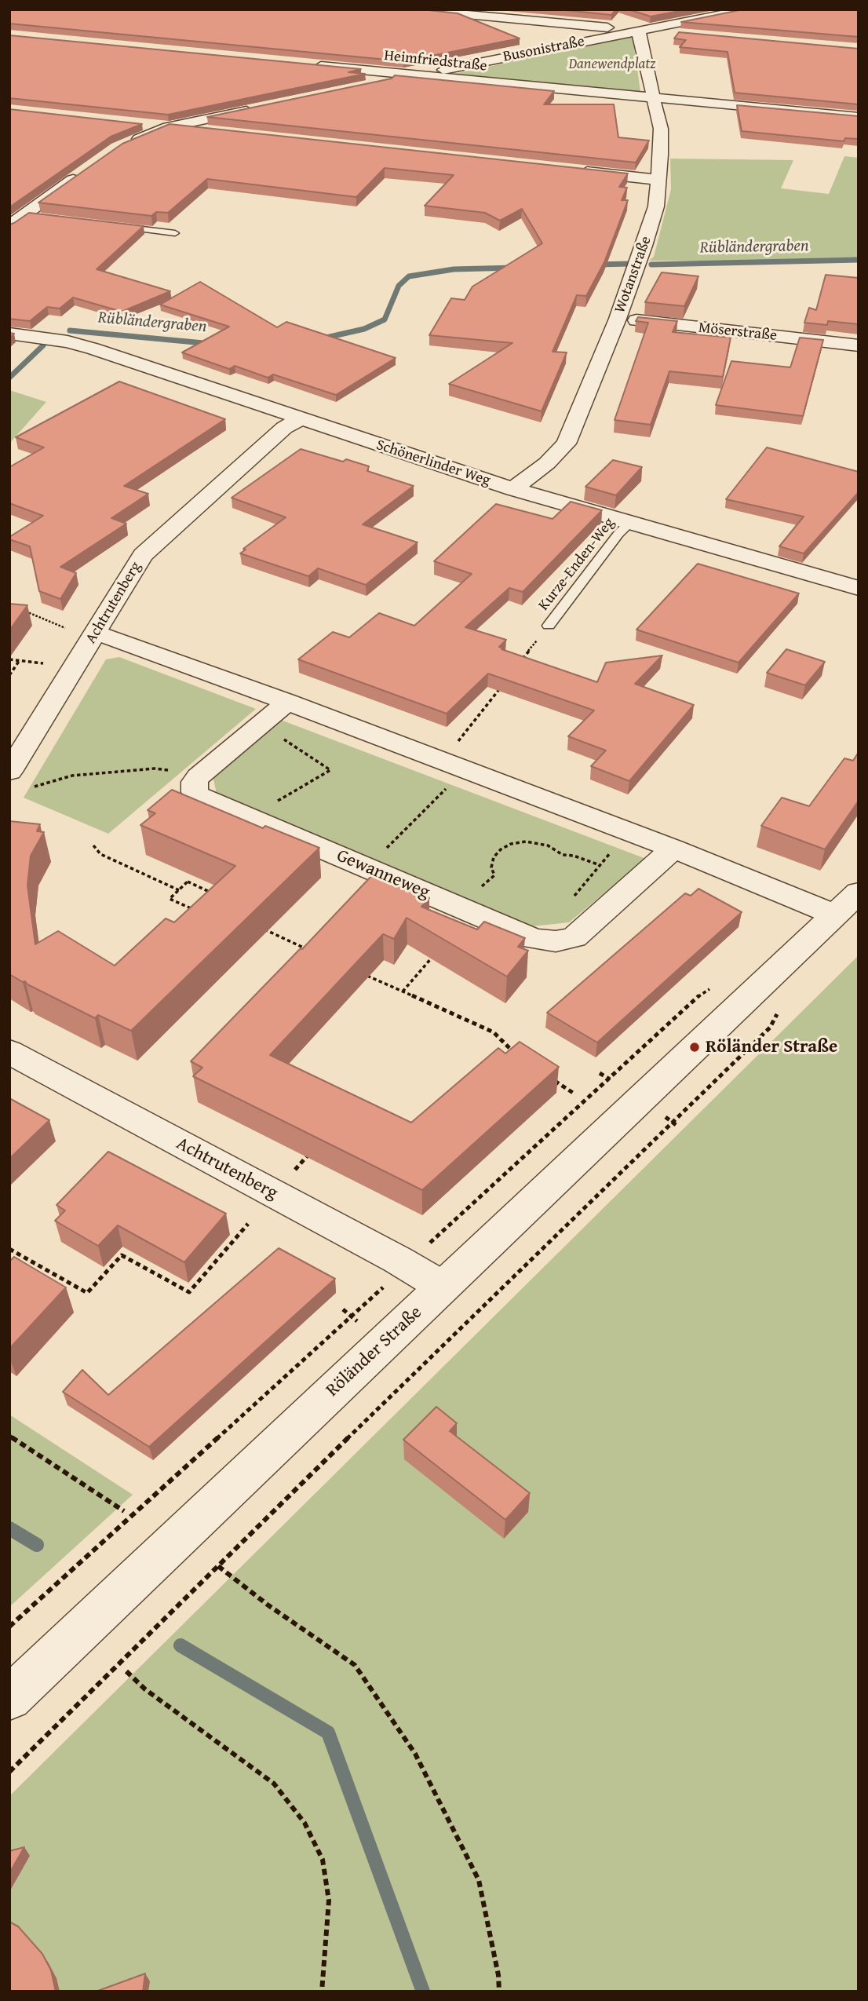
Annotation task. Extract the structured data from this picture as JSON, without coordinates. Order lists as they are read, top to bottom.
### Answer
{
  "streets": {
    "street": [
      "Busonistraße",
      "Heimfriedstraße",
      "Wotanstraße",
      "Möserstraße",
      "Schönerlinder Weg",
      "Achtrutenberg",
      "Gewanneweg",
      "Röländer Straße"
    ],
    "lane": ["Kurze-Enden-Weg"]
  },
  "crossings": [
    ["Busonistraße", "Heimfriedstraße"],
    ["Busonistraße", "Wotanstraße"],
    ["Heimfriedstraße", "Wotanstraße"],
    ["Wotanstraße", "Möserstraße"],
    ["Wotanstraße", "Schönerlinder Weg"],
    ["Schönerlinder Weg", "Kurze-Enden-Weg"],
    ["Schönerlinder Weg", "Achtrutenberg"],
    ["Achtrutenberg", "Röländer Straße"]
  ],
  "water": ["Rübländergraben"],
  "parks": ["Danewendplatz"],
  "places": ["Röländer Straße"]
}
